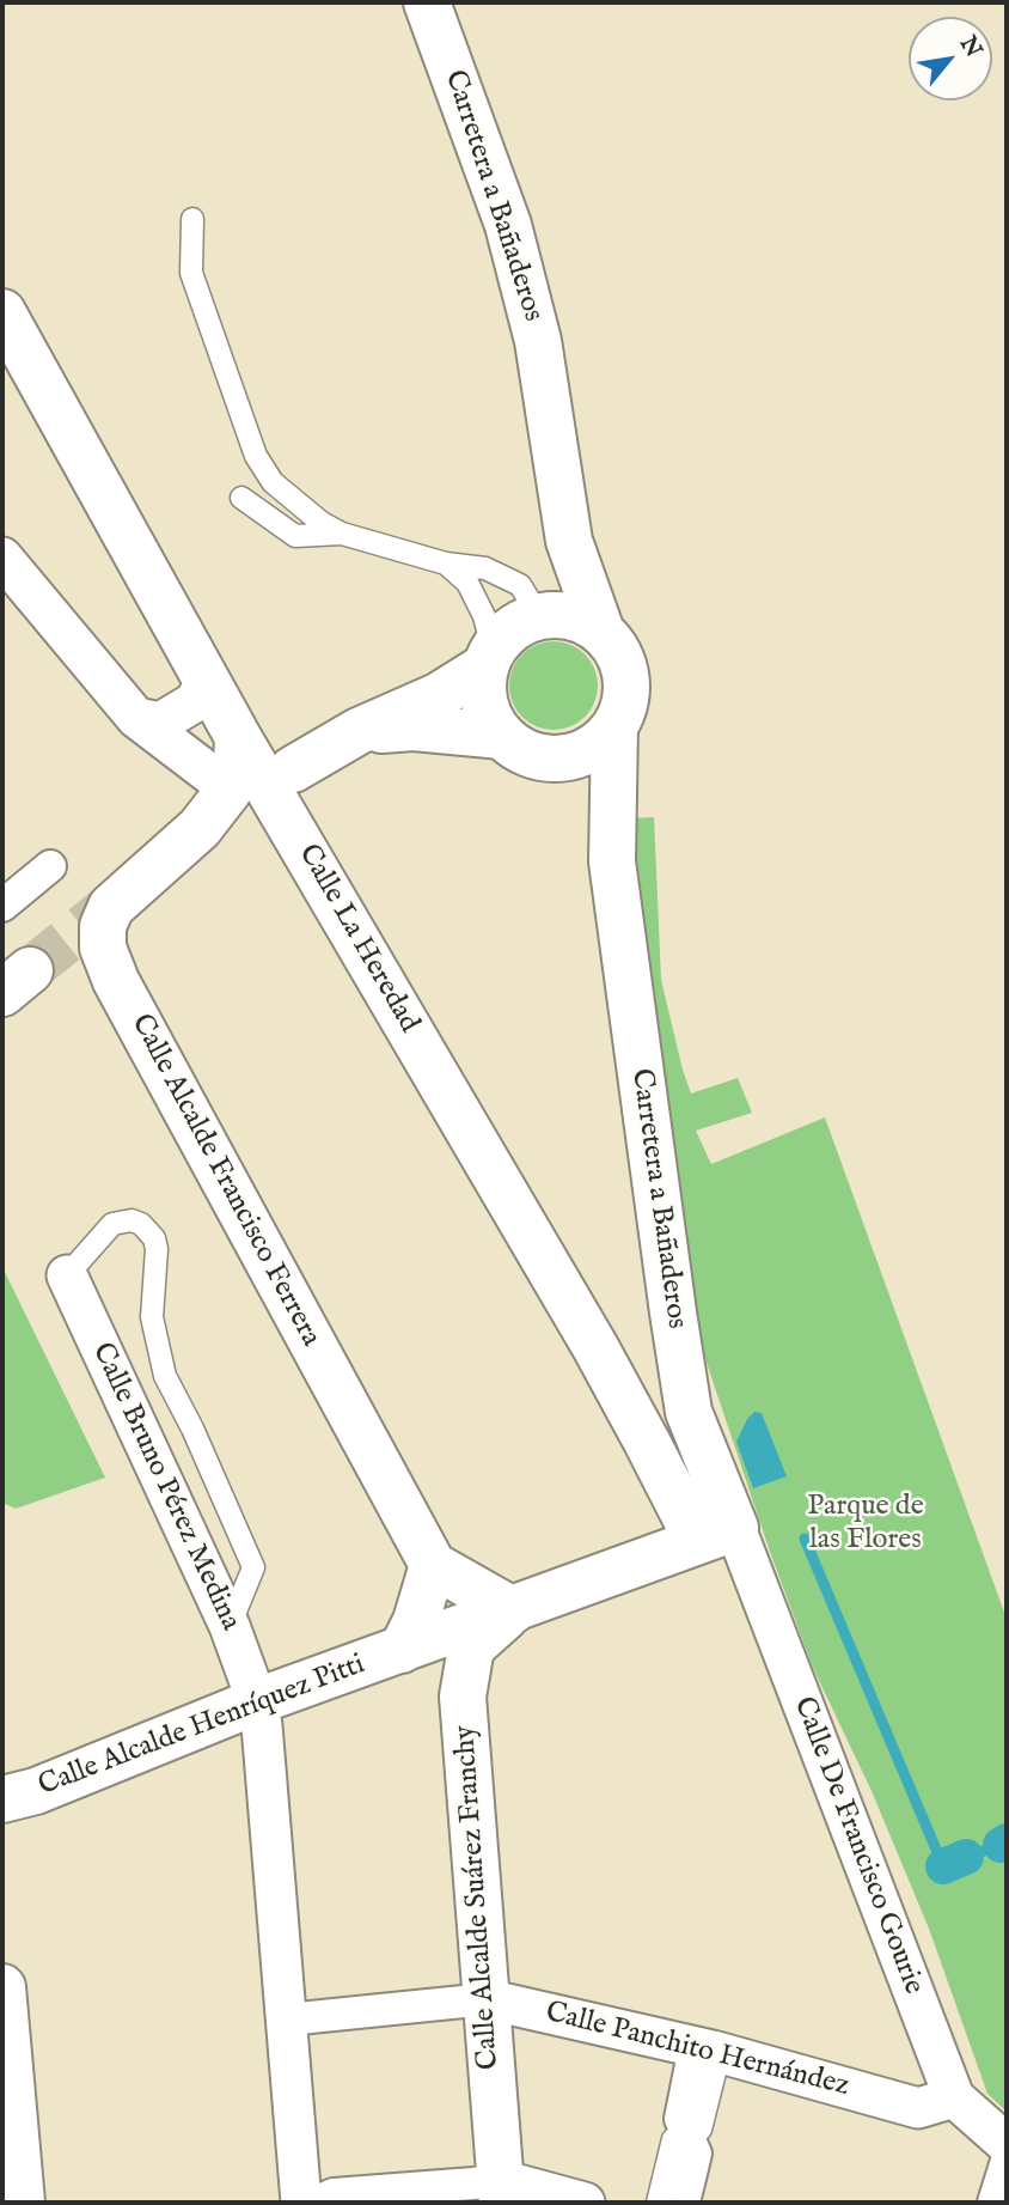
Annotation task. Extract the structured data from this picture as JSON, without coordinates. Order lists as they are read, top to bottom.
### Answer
{
  "streets": {
    "main road": [
      "Carretera a Bañaderos",
      "Calle La Heredad",
      "Calle Alcalde Francisco Ferrera",
      "Calle Alcalde Henríquez Pitti",
      "Calle Alcalde Suárez Franchy"
    ],
    "street": ["Calle Bruno Pérez Medina", "Calle De Francisco Gourie", "Calle Panchito Hernández"]
  },
  "crossings": [
    ["Carretera a Bañaderos", "Calle La Heredad"],
    ["Carretera a Bañaderos", "Calle Alcalde Henríquez Pitti"],
    ["Carretera a Bañaderos", "Calle De Francisco Gourie"],
    ["Calle La Heredad", "Calle Alcalde Francisco Ferrera"],
    ["Calle La Heredad", "Calle Alcalde Henríquez Pitti"],
    ["Calle La Heredad", "Calle De Francisco Gourie"],
    ["Calle Bruno Pérez Medina", "Calle Alcalde Henríquez Pitti"],
    ["Calle Bruno Pérez Medina", "Calle Panchito Hernández"],
    ["Calle Alcalde Henríquez Pitti", "Calle De Francisco Gourie"],
    ["Calle Alcalde Henríquez Pitti", "Calle Alcalde Suárez Franchy"],
    ["Calle De Francisco Gourie", "Calle Panchito Hernández"],
    ["Calle Alcalde Suárez Franchy", "Calle Panchito Hernández"]
  ],
  "parks": ["Parque de las Flores"],
  "north": "top right"
}
